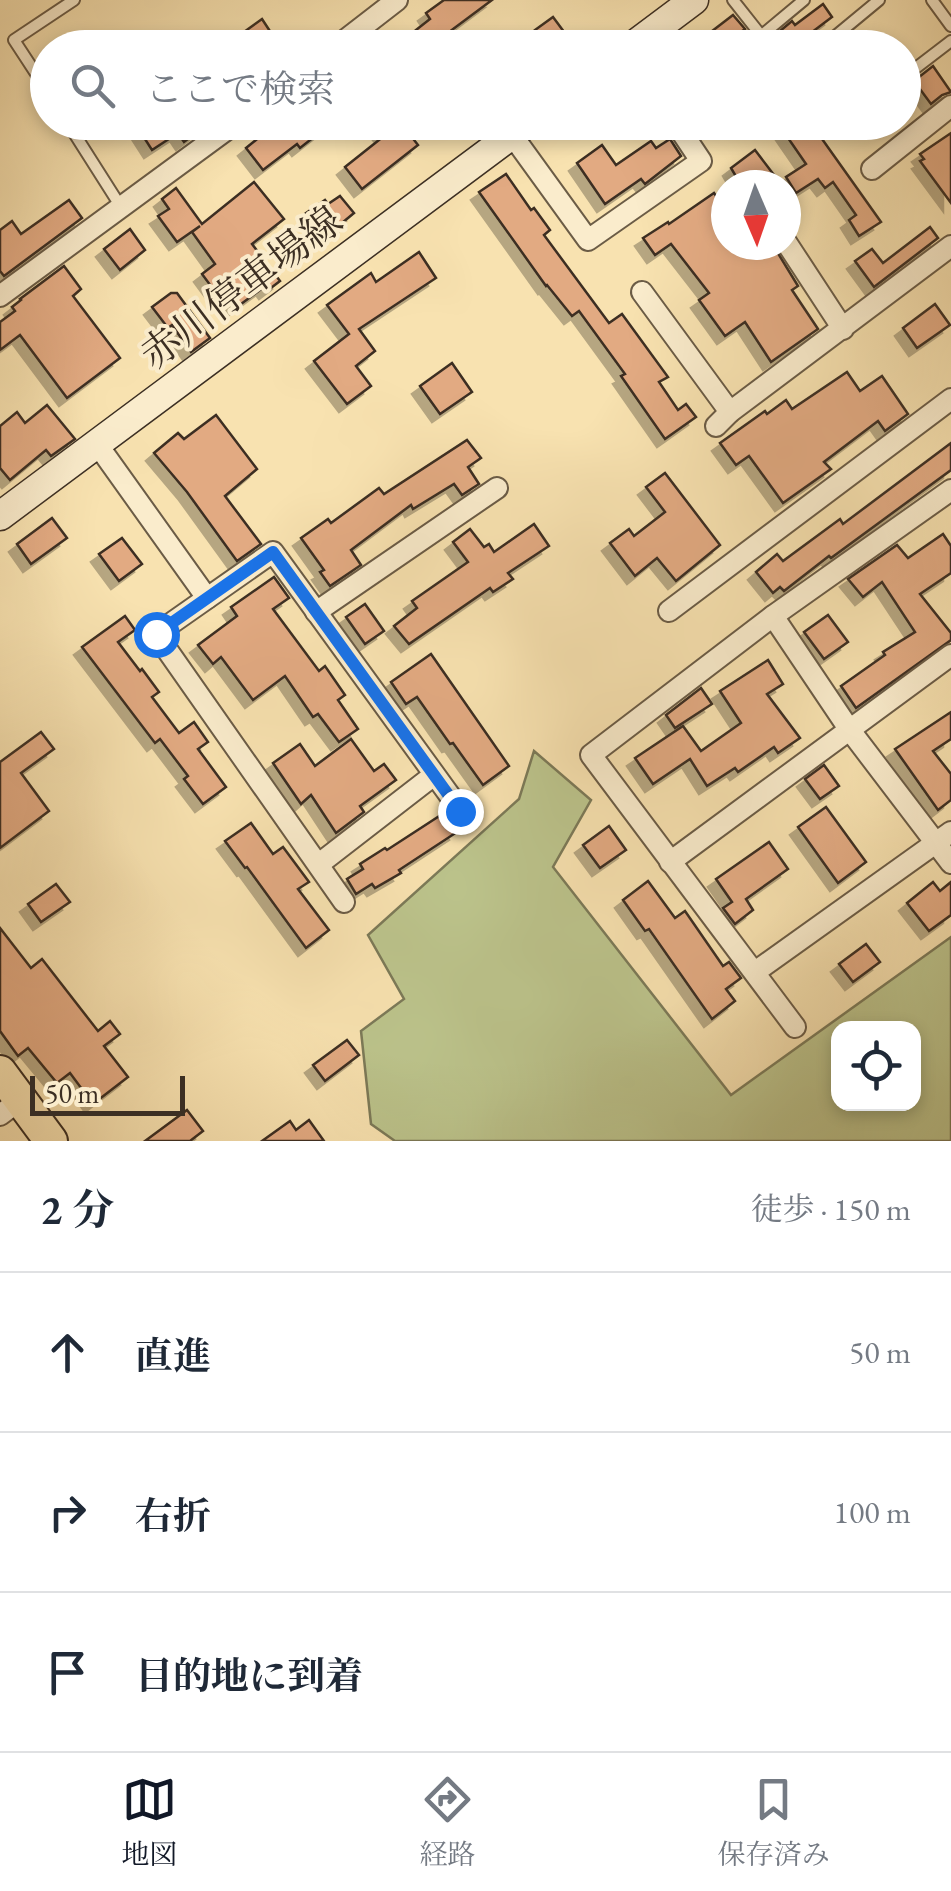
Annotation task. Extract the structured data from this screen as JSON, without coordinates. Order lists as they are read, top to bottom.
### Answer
{
  "streets": {
    "main road": ["赤川停車場線"]
  },
  "scale_bar": "50 m",
  "north": "bottom",
  "page": {
    "search": "ここで検索",
    "scale": "50 m",
    "heading": ["2 分", "徒歩 · 150 m"],
    "list": [
      ["直進", "50 m"],
      ["右折", "100 m"],
      "目的地に到着"
    ],
    "nav": ["地図", "経路", "保存済み"]
  }
}
